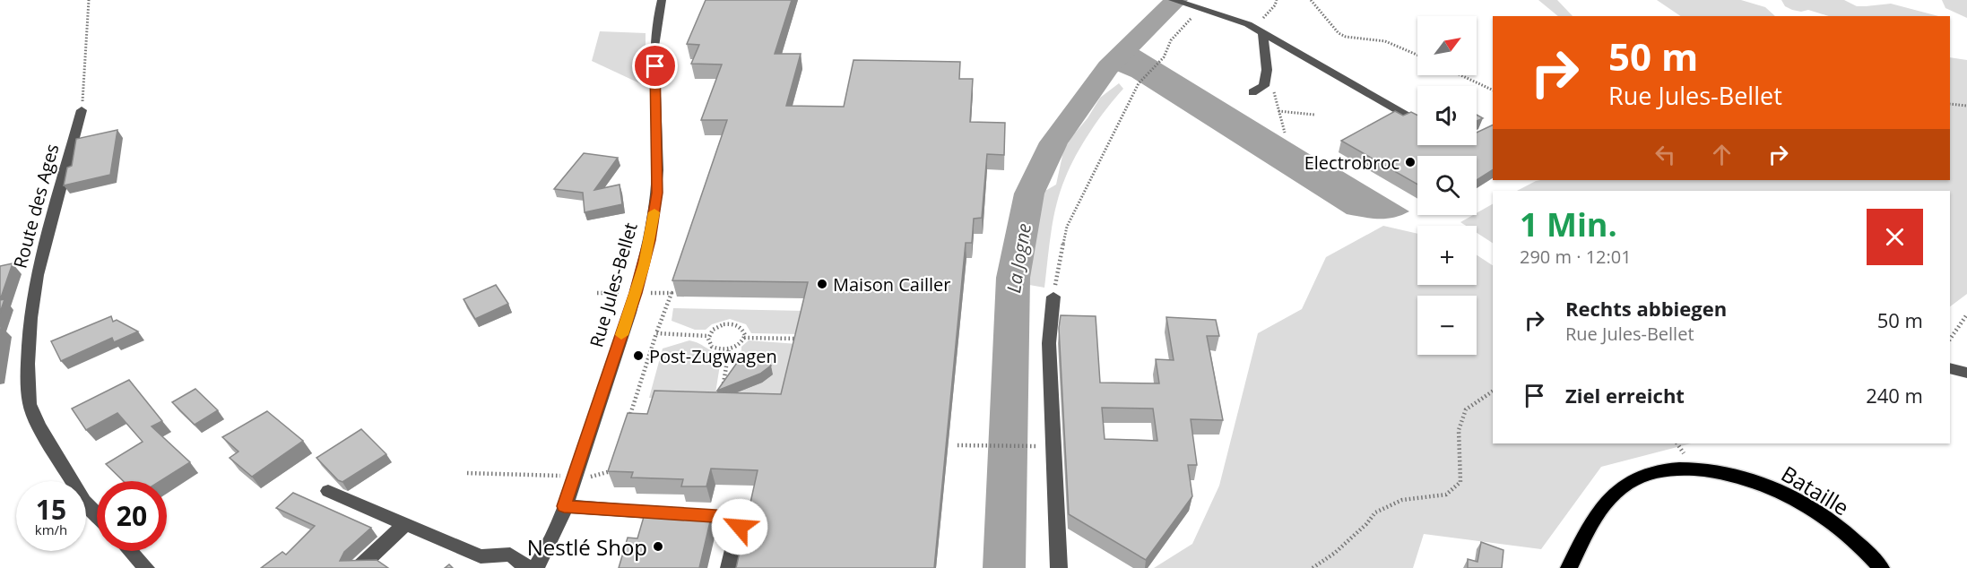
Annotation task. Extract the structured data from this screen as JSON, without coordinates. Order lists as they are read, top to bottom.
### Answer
{
  "streets": {
    "main road": ["Bataille"],
    "street": ["Route des Ages", "Rue Jules-Bellet"]
  },
  "water": ["La Jogne"],
  "places": [
    "Electrobroc",
    "Maison Cailler",
    "Post-Zugwagen",
    "Nestlé Shop"
  ],
  "north": "top right",
  "page": {
    "map_buttons": ["+", "−"],
    "turn": ["50 m", "Rue Jules-Bellet"],
    "heading": ["1 Min.", "290 m · 12:01"],
    "list": [
      {
        "name": "Rechts abbiegen",
        "note": "Rue Jules-Bellet",
        "value": "50 m"
      },
      {
        "name": "Ziel erreicht",
        "value": "240 m"
      }
    ],
    "speed": "15 km/h",
    "limit": "20"
  }
}
